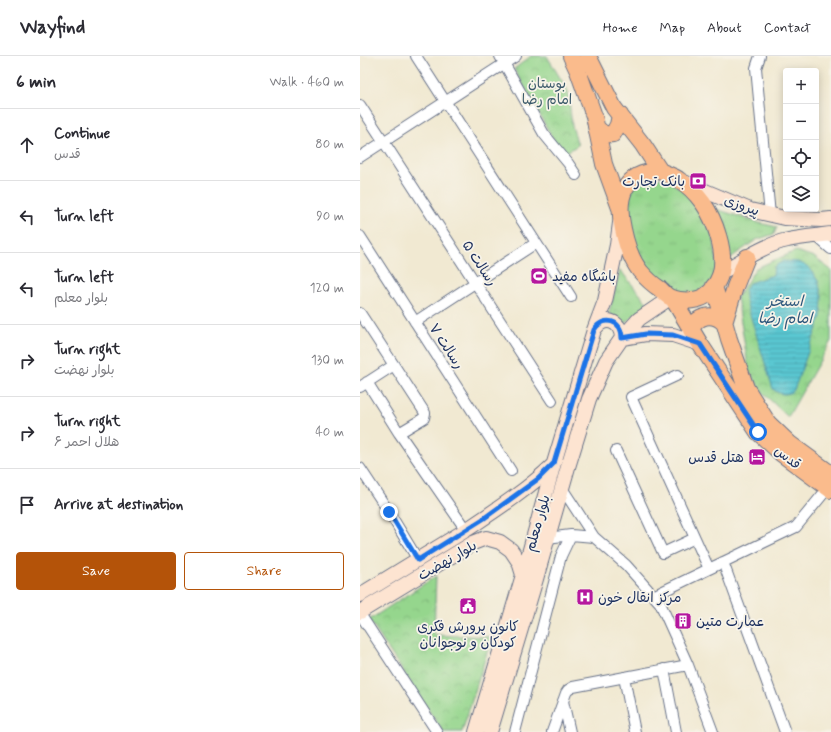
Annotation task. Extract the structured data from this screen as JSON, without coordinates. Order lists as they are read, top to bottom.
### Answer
{
  "streets": {
    "main road": [
      "پیروزی",
      "قدس",
      "بلوار معلم",
      "بلوار نهضت"
    ],
    "street": ["رسالت ۵", "رسالت ۷"]
  },
  "crossings": [
    ["پیروزی", "قدس"],
    ["پیروزی", "بلوار معلم"],
    ["قدس", "بلوار معلم"],
    ["بلوار معلم", "بلوار نهضت"]
  ],
  "water": ["استخر امام رضا"],
  "parks": ["بوستان امام رضا"],
  "places": {
    "bank": ["بانک تجارت"],
    "sports": ["باشگاه مفید"],
    "hotel": ["هتل قدس"],
    "hospital": ["مرکز انقال خون"],
    "public building": ["کانون پرورش فکری کودکان و نوجوانان"],
    "building": ["عمارت متین"]
  },
  "page": {
    "header": "Wayfind",
    "nav": [
      "Home",
      "Map",
      "About",
      "Contact"
    ],
    "heading": ["6 min", "Walk · 460 m"],
    "map_buttons": ["+", "−"],
    "list": [
      ["Continue", "قدس", "80 m"],
      ["Turn left", "90 m"],
      ["Turn left", "بلوار معلم", "120 m"],
      ["Turn right", "بلوار نهضت", "130 m"],
      ["Turn right", "هلال احمر ۶", "40 m"],
      "Arrive at destination"
    ],
    "buttons": ["Save", "Share"]
  }
}
